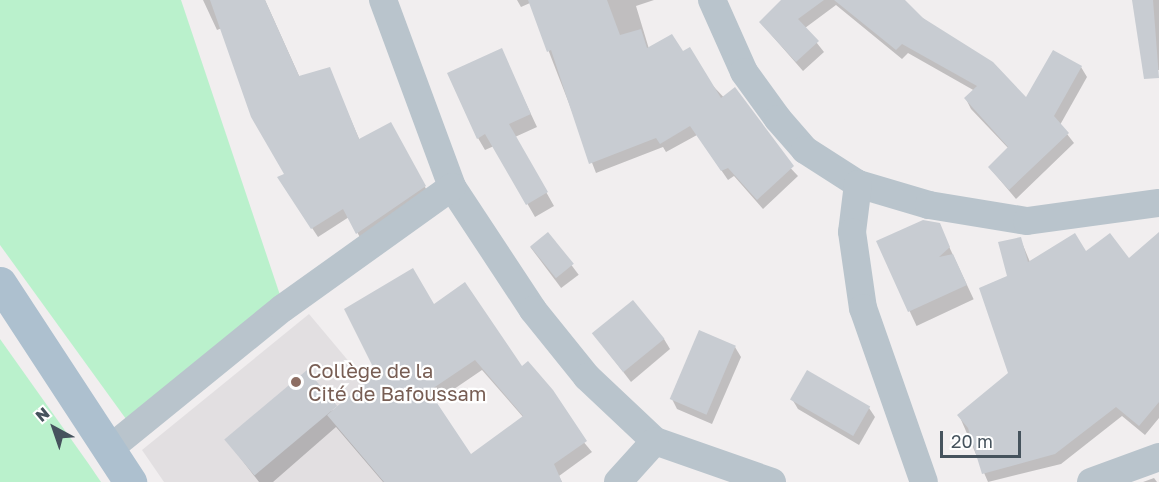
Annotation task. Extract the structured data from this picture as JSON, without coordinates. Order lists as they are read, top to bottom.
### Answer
{
  "places": ["Collège de la Cité de Bafoussam"],
  "scale_bar": "20 m",
  "north": "top left"
}
